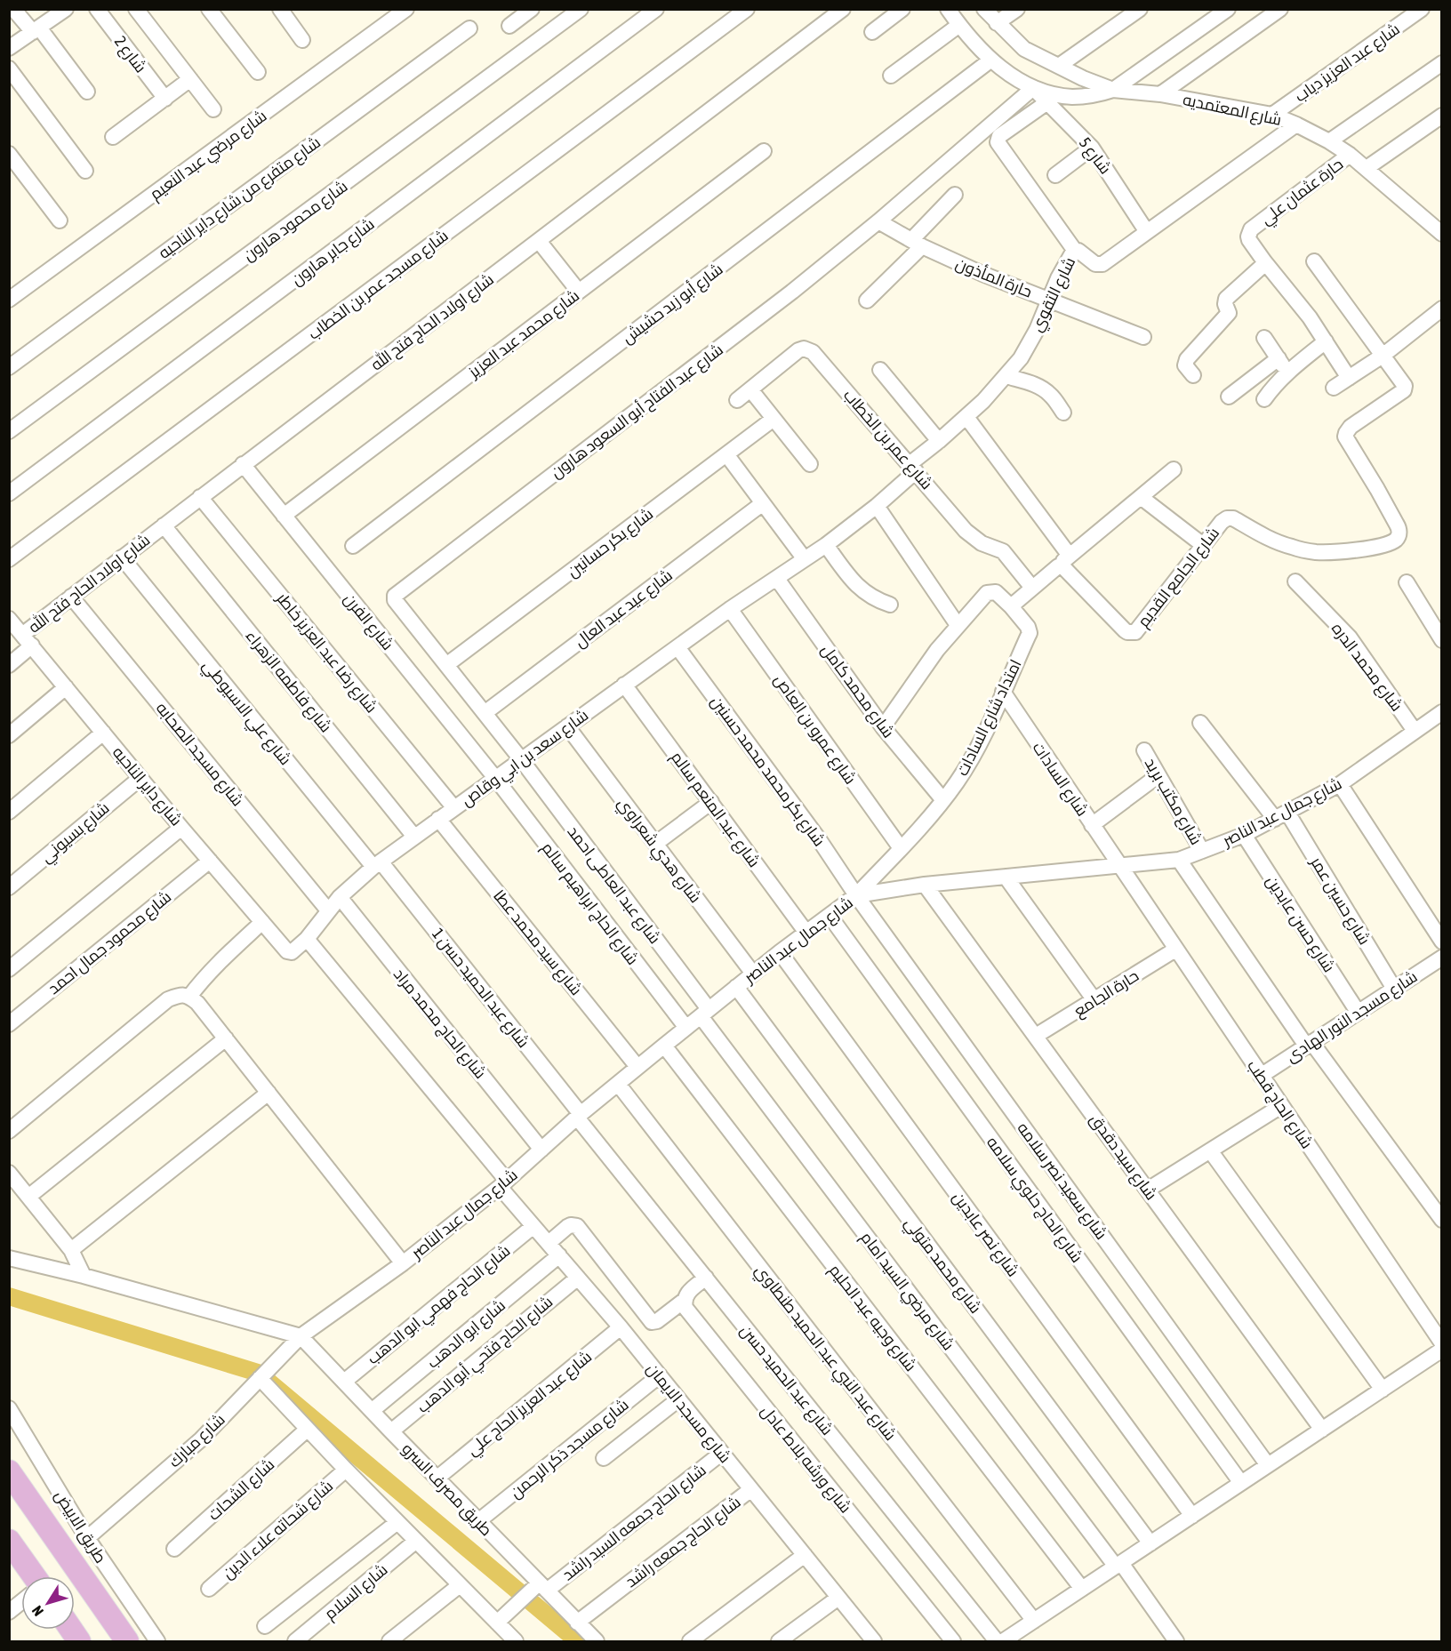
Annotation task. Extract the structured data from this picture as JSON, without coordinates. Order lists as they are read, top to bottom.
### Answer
{
  "streets": {
    "street": [
      "شارع 2",
      "شارع عبد العزيز دياب",
      "شارع المعتمديه",
      "شارع مرضي عبد النعيم",
      "شارع 5",
      "حارة عثمان علي",
      "شارع متفرع من شارع داير الناحيه",
      "شارع محمود هارون",
      "شارع جابر هارون",
      "حارة المأذون",
      "شارع مسجد عمر بن الخطاب",
      "شارع التقوي",
      "شارع أبو زيد حشيش",
      "شارع اولاد الحاج فتح الله",
      "شارع محمد عبد العزيز",
      "شارع عبد الفتاح أبو السعود هارون",
      "شارع عمر بن الخطاب",
      "شارع بكر حسانين",
      "شارع الجامع القديم",
      "شارع عيد عبد العال",
      "شارع الفرن",
      "شارع رضا عبد العزيز خاطر",
      "شارع محمد الدره",
      "شارع فاطمه الزهراء",
      "شارع محمد كامل",
      "شارع علي الاسيوطي",
      "امتداد شارع السادات",
      "شارع عمرو بن العاص",
      "شارع مسجد الصحابه",
      "شارع سعد بن ابي وقاص",
      "شارع بكر محمد محمد حسنين",
      "شارع السادات",
      "شارع داير الناحيه",
      "شارع مكتب بريد",
      "شارع عبد المنعم سالم",
      "شارع جمال عبد الناصر",
      "شارع بسيوني",
      "شارع هدي شعراوي",
      "شارع عبد العاطى احمد",
      "شارع حسين عمر",
      "شارع الحاج ابراهيم سالم",
      "شارع حسن عابدين",
      "شارع محمود جمال احمد",
      "شارع سيد محمد عطا",
      "شارع عبد الحميد حسن 1",
      "حارة الجامع",
      "شارع مسجد النور الهادى",
      "شارع الحاج محمد مراد",
      "شارع الحاج قطب",
      "شارع سيد دقدق",
      "شارع سعيد نصر سلامه",
      "شارع الحاج حلوي سلامه",
      "شارع نصر عابدين",
      "شارع محمد متولي",
      "شارع مرضي السيد امام",
      "شارع الحاج فهمي ابو الدهب",
      "شارع وجيه عبد الحليم",
      "شارع ابو الدهب",
      "شارع عبد النبي عبد الحميد طنطاوي",
      "شارع الحاج فتحي أبو الدهب",
      "شارع عبد الحميد حسن",
      "شارع عبد العزيز الحاج علي",
      "شارع مسجد الايمان",
      "شارع مبارك",
      "شارع مسجد ذكر الرحمن",
      "شارع ورشه بلاط عادل",
      "شارع الشحات",
      "طريق مصرف السرو",
      "شارع الحاج جمعه السيد راشد",
      "طريق الابيض",
      "شارع شحاته علاء الدين",
      "شارع الحاج جمعه راشد",
      "شارع السلام"
    ]
  },
  "crossings": [
    ["شارع عبد العزيز دياب", "شارع المعتمديه"],
    ["شارع المعتمديه", "شارع 5"],
    ["شارع المعتمديه", "حارة عثمان علي"],
    ["شارع المعتمديه", "شارع التقوي"],
    ["شارع المعتمديه", "شارع أبو زيد حشيش"],
    ["شارع المعتمديه", "شارع عبد الفتاح أبو السعود هارون"],
    ["شارع 5", "شارع التقوي"],
    ["شارع 5", "شارع عبد الفتاح أبو السعود هارون"],
    ["حارة المأذون", "شارع التقوي"],
    ["حارة المأذون", "شارع عبد الفتاح أبو السعود هارون"],
    ["شارع التقوي", "شارع عمر بن الخطاب"],
    ["شارع التقوي", "شارع محمد كامل"],
    ["شارع التقوي", "شارع سعد بن ابي وقاص"],
    ["شارع اولاد الحاج فتح الله", "شارع الفرن"],
    ["شارع اولاد الحاج فتح الله", "شارع رضا عبد العزيز خاطر"],
    ["شارع اولاد الحاج فتح الله", "شارع فاطمه الزهراء"],
    ["شارع اولاد الحاج فتح الله", "شارع علي الاسيوطي"],
    ["شارع اولاد الحاج فتح الله", "شارع مسجد الصحابه"],
    ["شارع اولاد الحاج فتح الله", "شارع داير الناحيه"],
    ["شارع محمد عبد العزيز", "شارع الفرن"],
    ["شارع عبد الفتاح أبو السعود هارون", "شارع بكر حسانين"],
    ["شارع عبد الفتاح أبو السعود هارون", "شارع عيد عبد العال"],
    ["شارع عبد الفتاح أبو السعود هارون", "شارع سعد بن ابي وقاص"],
    ["شارع عبد الفتاح أبو السعود هارون", "شارع عبد العاطى احمد"],
    ["شارع الفرن", "شارع سعد بن ابي وقاص"],
    ["شارع الفرن", "شارع الحاج ابراهيم سالم"],
    ["شارع رضا عبد العزيز خاطر", "شارع سعد بن ابي وقاص"],
    ["شارع محمد الدره", "شارع جمال عبد الناصر"],
    ["شارع فاطمه الزهراء", "شارع سعد بن ابي وقاص"],
    ["شارع محمد كامل", "امتداد شارع السادات"],
    ["شارع محمد كامل", "شارع سعد بن ابي وقاص"],
    ["شارع علي الاسيوطي", "شارع سعد بن ابي وقاص"],
    ["شارع علي الاسيوطي", "شارع عبد الحميد حسن 1"],
    ["امتداد شارع السادات", "شارع عمرو بن العاص"],
    ["امتداد شارع السادات", "شارع بكر محمد محمد حسنين"],
    ["امتداد شارع السادات", "شارع السادات"],
    ["امتداد شارع السادات", "شارع جمال عبد الناصر"],
    ["امتداد شارع السادات", "شارع سعيد نصر سلامه"],
    ["شارع عمرو بن العاص", "شارع سعد بن ابي وقاص"],
    ["شارع مسجد الصحابه", "شارع سعد بن ابي وقاص"],
    ["شارع سعد بن ابي وقاص", "شارع بكر محمد محمد حسنين"],
    ["شارع سعد بن ابي وقاص", "شارع داير الناحيه"],
    ["شارع سعد بن ابي وقاص", "شارع عبد المنعم سالم"],
    ["شارع سعد بن ابي وقاص", "شارع هدي شعراوي"],
    ["شارع سعد بن ابي وقاص", "شارع عبد العاطى احمد"],
    ["شارع سعد بن ابي وقاص", "شارع الحاج ابراهيم سالم"],
    ["شارع سعد بن ابي وقاص", "شارع سيد محمد عطا"],
    ["شارع سعد بن ابي وقاص", "شارع عبد الحميد حسن 1"],
    ["شارع سعد بن ابي وقاص", "شارع الحاج محمد مراد"],
    ["شارع سعد بن ابي وقاص", "شارع مسجد الايمان"],
    ["شارع بكر محمد محمد حسنين", "شارع جمال عبد الناصر"],
    ["شارع بكر محمد محمد حسنين", "شارع سعيد نصر سلامه"],
    ["شارع السادات", "شارع جمال عبد الناصر"],
    ["شارع السادات", "شارع الحاج قطب"],
    ["شارع داير الناحيه", "شارع بسيوني"],
    ["شارع داير الناحيه", "شارع محمود جمال احمد"],
    ["شارع مكتب بريد", "شارع جمال عبد الناصر"],
    ["شارع عبد المنعم سالم", "شارع جمال عبد الناصر"],
    ["شارع جمال عبد الناصر", "شارع هدي شعراوي"],
    ["شارع جمال عبد الناصر", "شارع عبد العاطى احمد"],
    ["شارع جمال عبد الناصر", "شارع حسين عمر"],
    ["شارع جمال عبد الناصر", "شارع الحاج ابراهيم سالم"],
    ["شارع جمال عبد الناصر", "شارع حسن عابدين"],
    ["شارع جمال عبد الناصر", "شارع سيد محمد عطا"],
    ["شارع جمال عبد الناصر", "شارع عبد الحميد حسن 1"],
    ["شارع جمال عبد الناصر", "شارع الحاج محمد مراد"],
    ["شارع جمال عبد الناصر", "شارع الحاج قطب"],
    ["شارع جمال عبد الناصر", "شارع سيد دقدق"],
    ["شارع جمال عبد الناصر", "شارع سعيد نصر سلامه"],
    ["شارع جمال عبد الناصر", "شارع الحاج حلوي سلامه"],
    ["شارع جمال عبد الناصر", "شارع نصر عابدين"],
    ["شارع جمال عبد الناصر", "شارع محمد متولي"],
    ["شارع جمال عبد الناصر", "شارع مرضي السيد امام"],
    ["شارع جمال عبد الناصر", "شارع وجيه عبد الحليم"],
    ["شارع جمال عبد الناصر", "شارع عبد النبي عبد الحميد طنطاوي"],
    ["شارع جمال عبد الناصر", "شارع عبد الحميد حسن"],
    ["شارع جمال عبد الناصر", "شارع مسجد الايمان"],
    ["شارع جمال عبد الناصر", "شارع مبارك"],
    ["شارع جمال عبد الناصر", "طريق مصرف السرو"],
    ["شارع عبد العاطى احمد", "شارع مرضي السيد امام"],
    ["شارع حسين عمر", "شارع مسجد النور الهادى"],
    ["شارع حسن عابدين", "شارع مسجد النور الهادى"],
    ["شارع عبد الحميد حسن 1", "شارع عبد الحميد حسن"],
    ["حارة الجامع", "شارع الحاج قطب"],
    ["حارة الجامع", "شارع سيد دقدق"],
    ["شارع مسجد النور الهادى", "شارع الحاج قطب"],
    ["شارع الحاج فهمي ابو الدهب", "شارع مسجد الايمان"],
    ["شارع الحاج فهمي ابو الدهب", "طريق مصرف السرو"],
    ["شارع ابو الدهب", "شارع مسجد الايمان"],
    ["شارع ابو الدهب", "طريق مصرف السرو"],
    ["شارع الحاج فتحي أبو الدهب", "شارع مسجد الايمان"],
    ["شارع الحاج فتحي أبو الدهب", "طريق مصرف السرو"],
    ["شارع عبد العزيز الحاج علي", "شارع مسجد الايمان"],
    ["شارع عبد العزيز الحاج علي", "طريق مصرف السرو"],
    ["شارع مسجد الايمان", "شارع مسجد ذكر الرحمن"],
    ["شارع مسجد الايمان", "شارع الحاج جمعه السيد راشد"],
    ["شارع مسجد الايمان", "شارع الحاج جمعه راشد"],
    ["شارع مبارك", "طريق مصرف السرو"],
    ["شارع مبارك", "طريق الابيض"],
    ["شارع مسجد ذكر الرحمن", "طريق مصرف السرو"],
    ["طريق مصرف السرو", "شارع الحاج جمعه السيد راشد"],
    ["طريق مصرف السرو", "شارع الحاج جمعه راشد"]
  ],
  "north": "bottom left"
}
